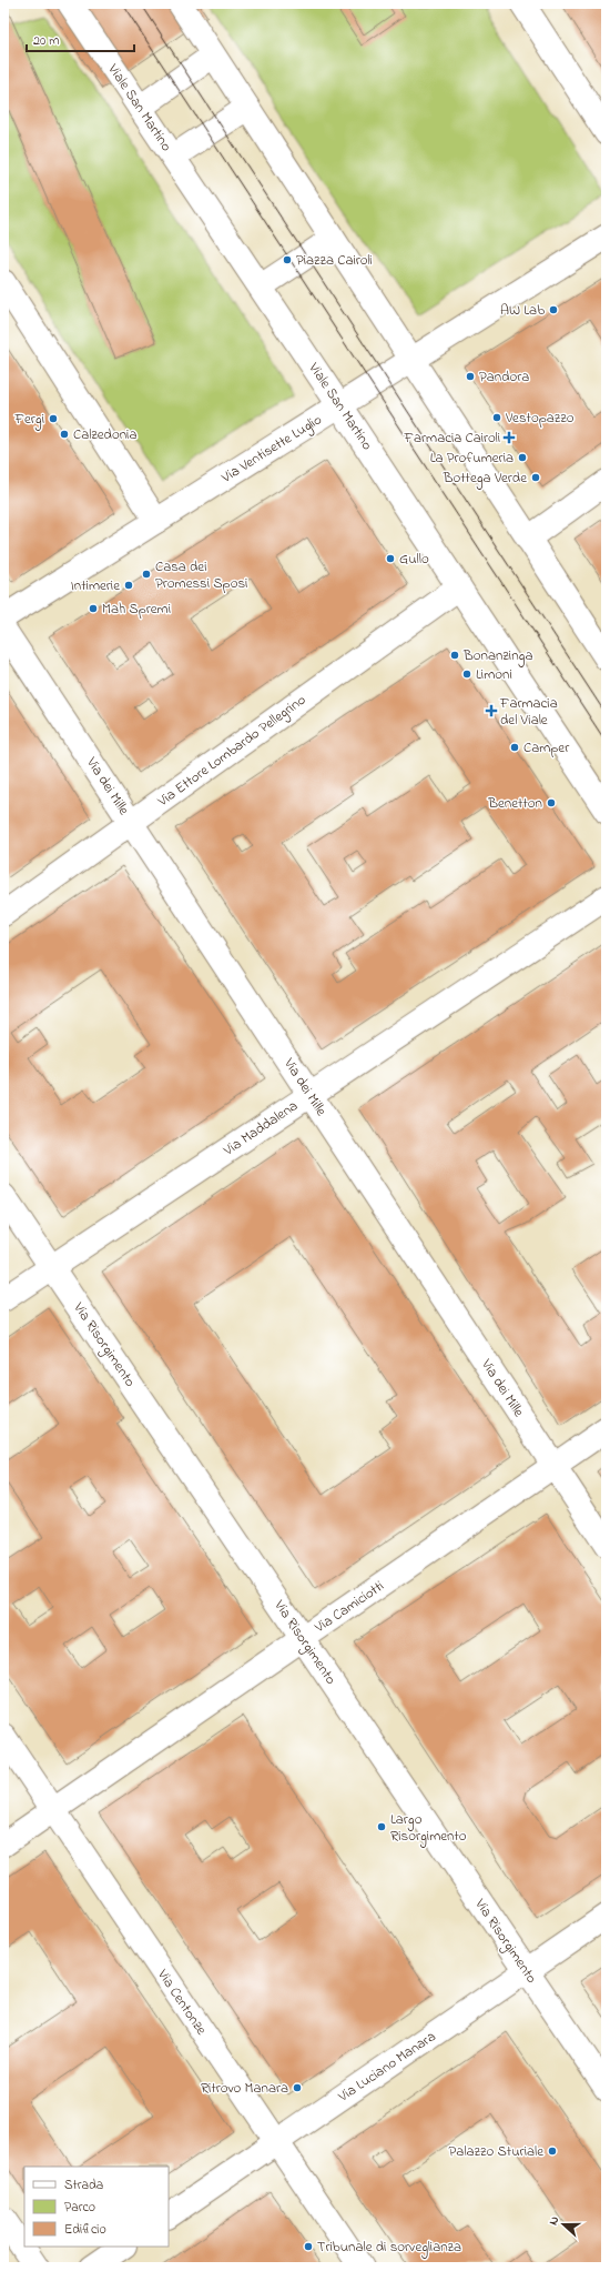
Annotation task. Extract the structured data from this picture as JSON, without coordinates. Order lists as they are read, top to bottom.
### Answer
{
  "streets": {
    "street": [
      "Viale San Martino",
      "Via Ventisette Luglio",
      "Via Ettore Lombardo Pellegrino",
      "Via dei Mille",
      "Via Maddalena",
      "Via Risorgimento",
      "Via Camiciotti",
      "Via Centonze",
      "Via Luciano Manara"
    ]
  },
  "crossings": [
    ["Viale San Martino", "Via Ventisette Luglio"],
    ["Viale San Martino", "Via Ettore Lombardo Pellegrino"],
    ["Via Ettore Lombardo Pellegrino", "Via dei Mille"],
    ["Via dei Mille", "Via Maddalena"],
    ["Via dei Mille", "Via Camiciotti"],
    ["Via Maddalena", "Via Risorgimento"],
    ["Via Risorgimento", "Via Camiciotti"],
    ["Via Risorgimento", "Via Luciano Manara"],
    ["Via Camiciotti", "Via Centonze"],
    ["Via Centonze", "Via Luciano Manara"]
  ],
  "places": {
    "other": [
      "Piazza Cairoli",
      "AW Lab",
      "Pandora",
      "Vestopazzo",
      "Fergi",
      "Calzedonia",
      "La Profumeria",
      "Bottega Verde",
      "Gullo",
      "Casa dei Promessi Sposi",
      "Intimerie",
      "Mah Spremi",
      "Bonanzinga",
      "Limoni",
      "Camper",
      "Benetton",
      "Largo Risorgimento",
      "Ritrovo Manara",
      "Palazzo Sturiale",
      "Tribunale di sorveglianza"
    ],
    "health": ["Farmacia Cairoli", "Farmacia del Viale"]
  },
  "legend": ["Strada", "Parco", "Edificio"],
  "scale_bar": "20 m",
  "north": "left"
}
